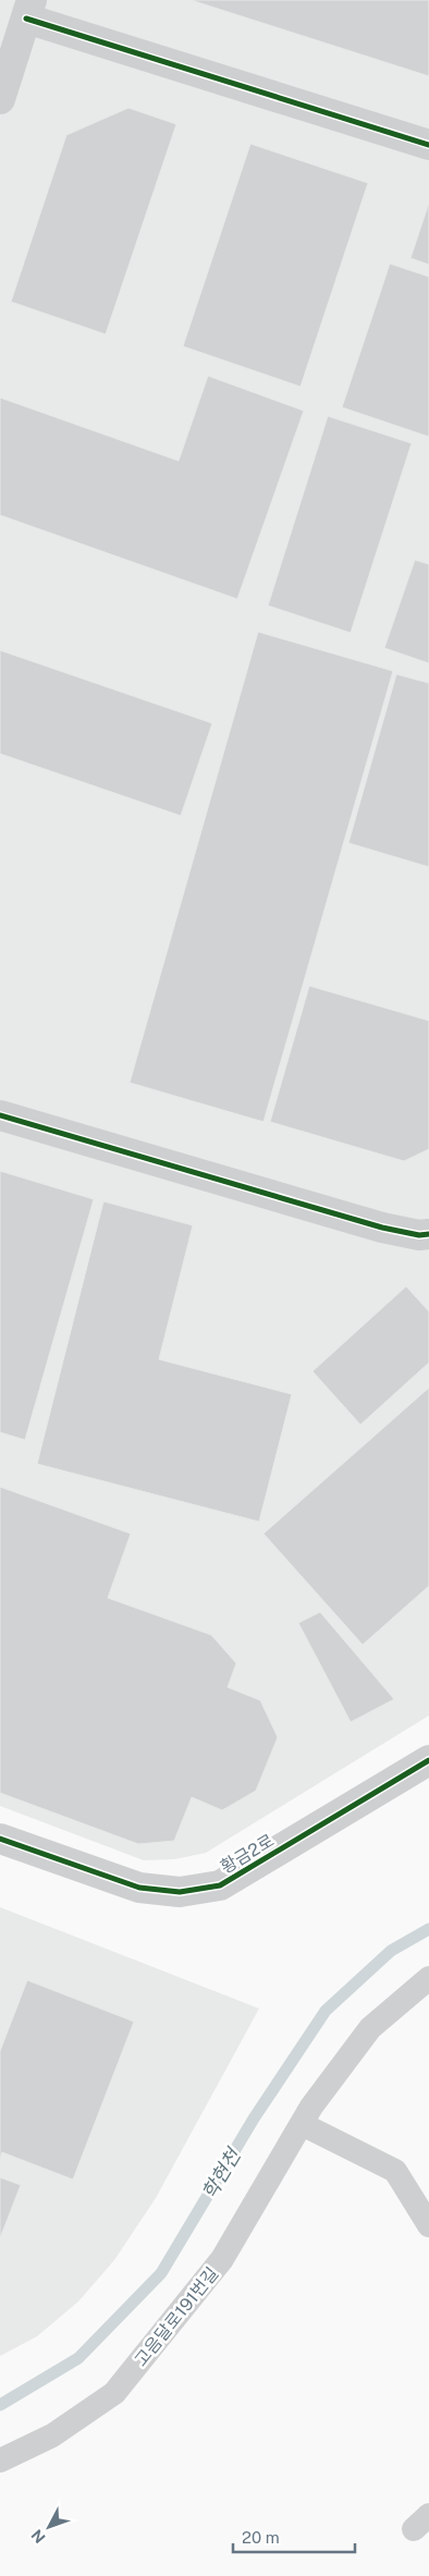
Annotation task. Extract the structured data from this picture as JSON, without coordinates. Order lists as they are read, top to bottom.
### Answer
{
  "streets": {
    "street": ["황금2로"],
    "lane": ["고음달로191번길"]
  },
  "water": ["학현천"],
  "scale_bar": "20 m",
  "north": "bottom left"
}
